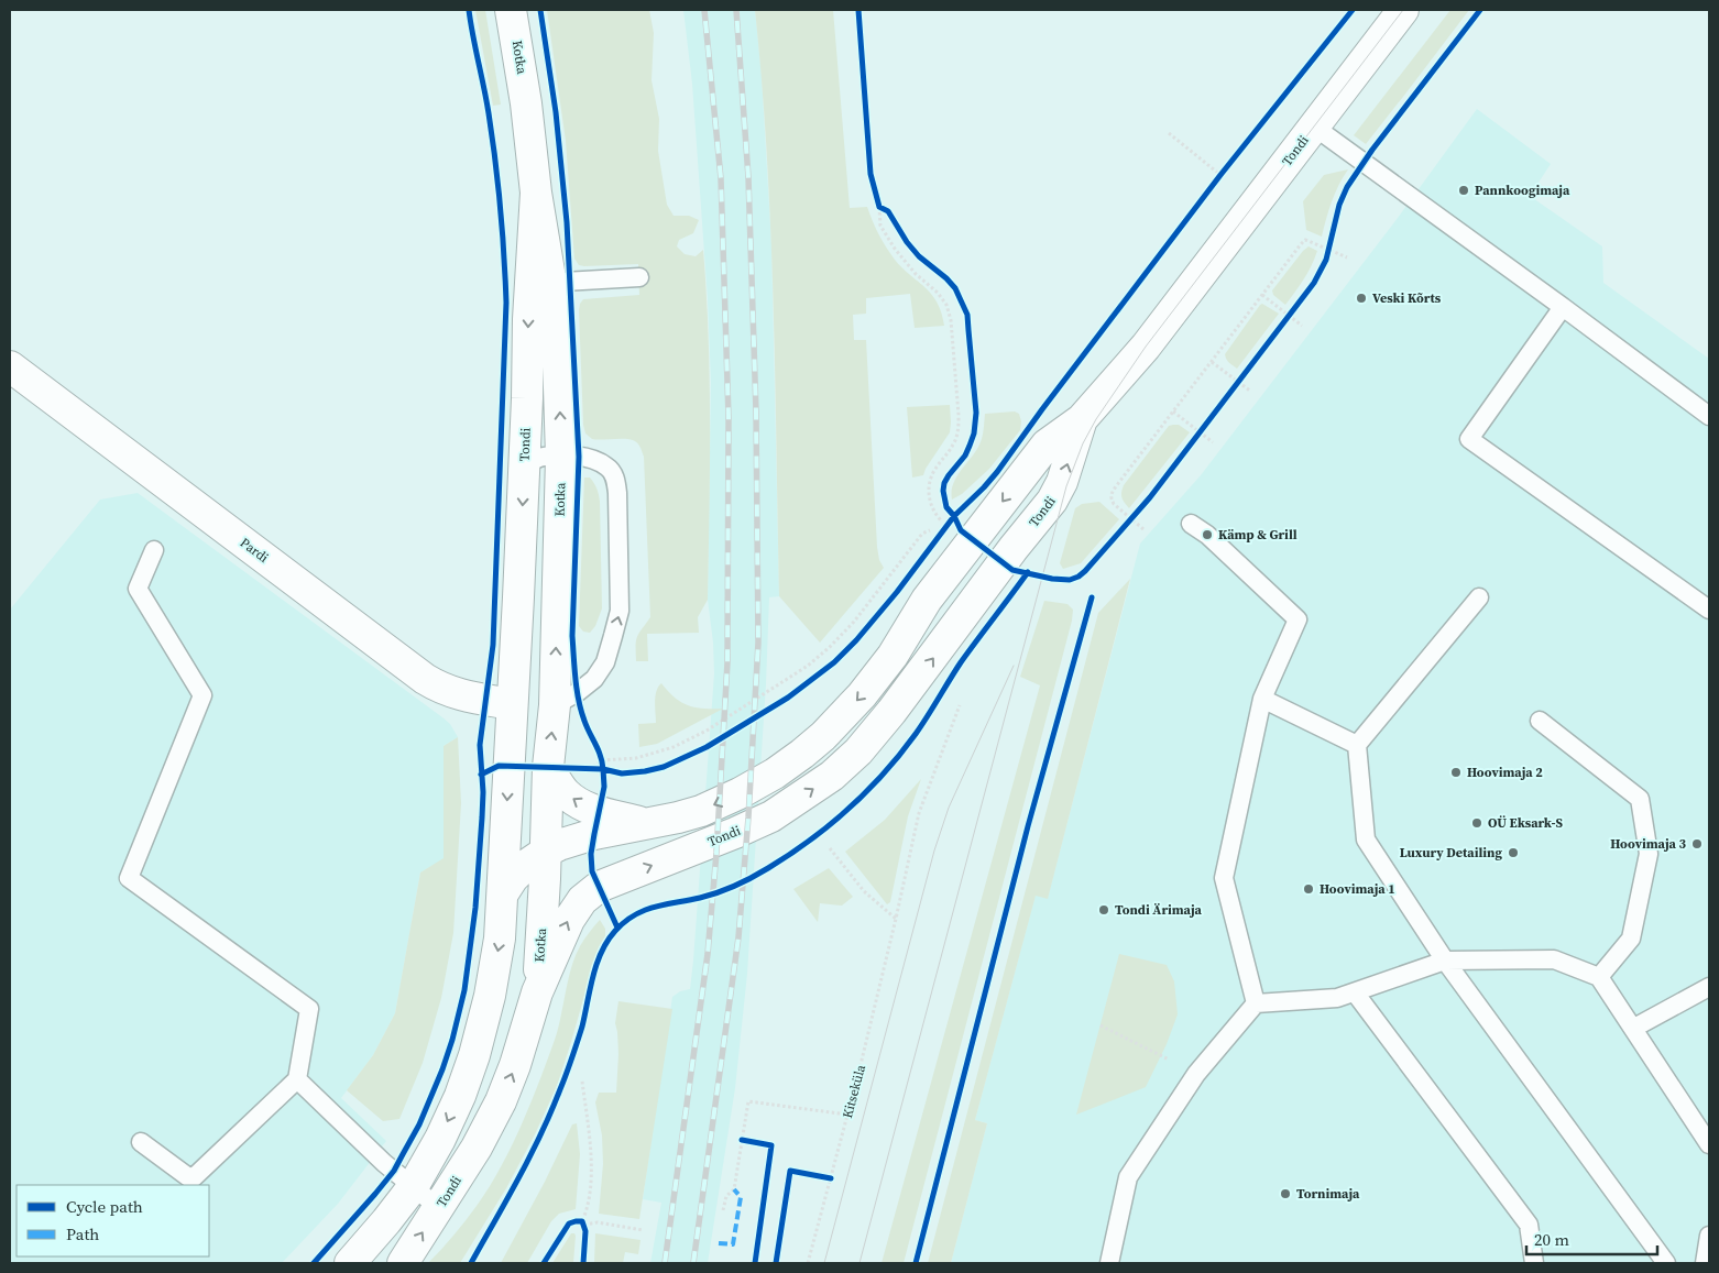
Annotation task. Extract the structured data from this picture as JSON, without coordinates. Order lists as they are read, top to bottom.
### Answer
{
  "streets": {
    "street": ["Kotka", "Tondi", "Pardi"],
    "path": ["Kitseküla"]
  },
  "crossings": [
    ["Kotka", "Tondi"],
    ["Tondi", "Pardi"]
  ],
  "one_way": ["Kotka"],
  "places": [
    "Pannkoogimaja",
    "Veski Kõrts",
    "Kämp & Grill",
    "Hoovimaja 2",
    "OÜ Eksark-S",
    "Hoovimaja 3",
    "Luxury Detailing",
    "Hoovimaja 1",
    "Tondi Ärimaja",
    "Tornimaja"
  ],
  "legend": ["Cycle path", "Path"],
  "scale_bar": "20 m"
}
